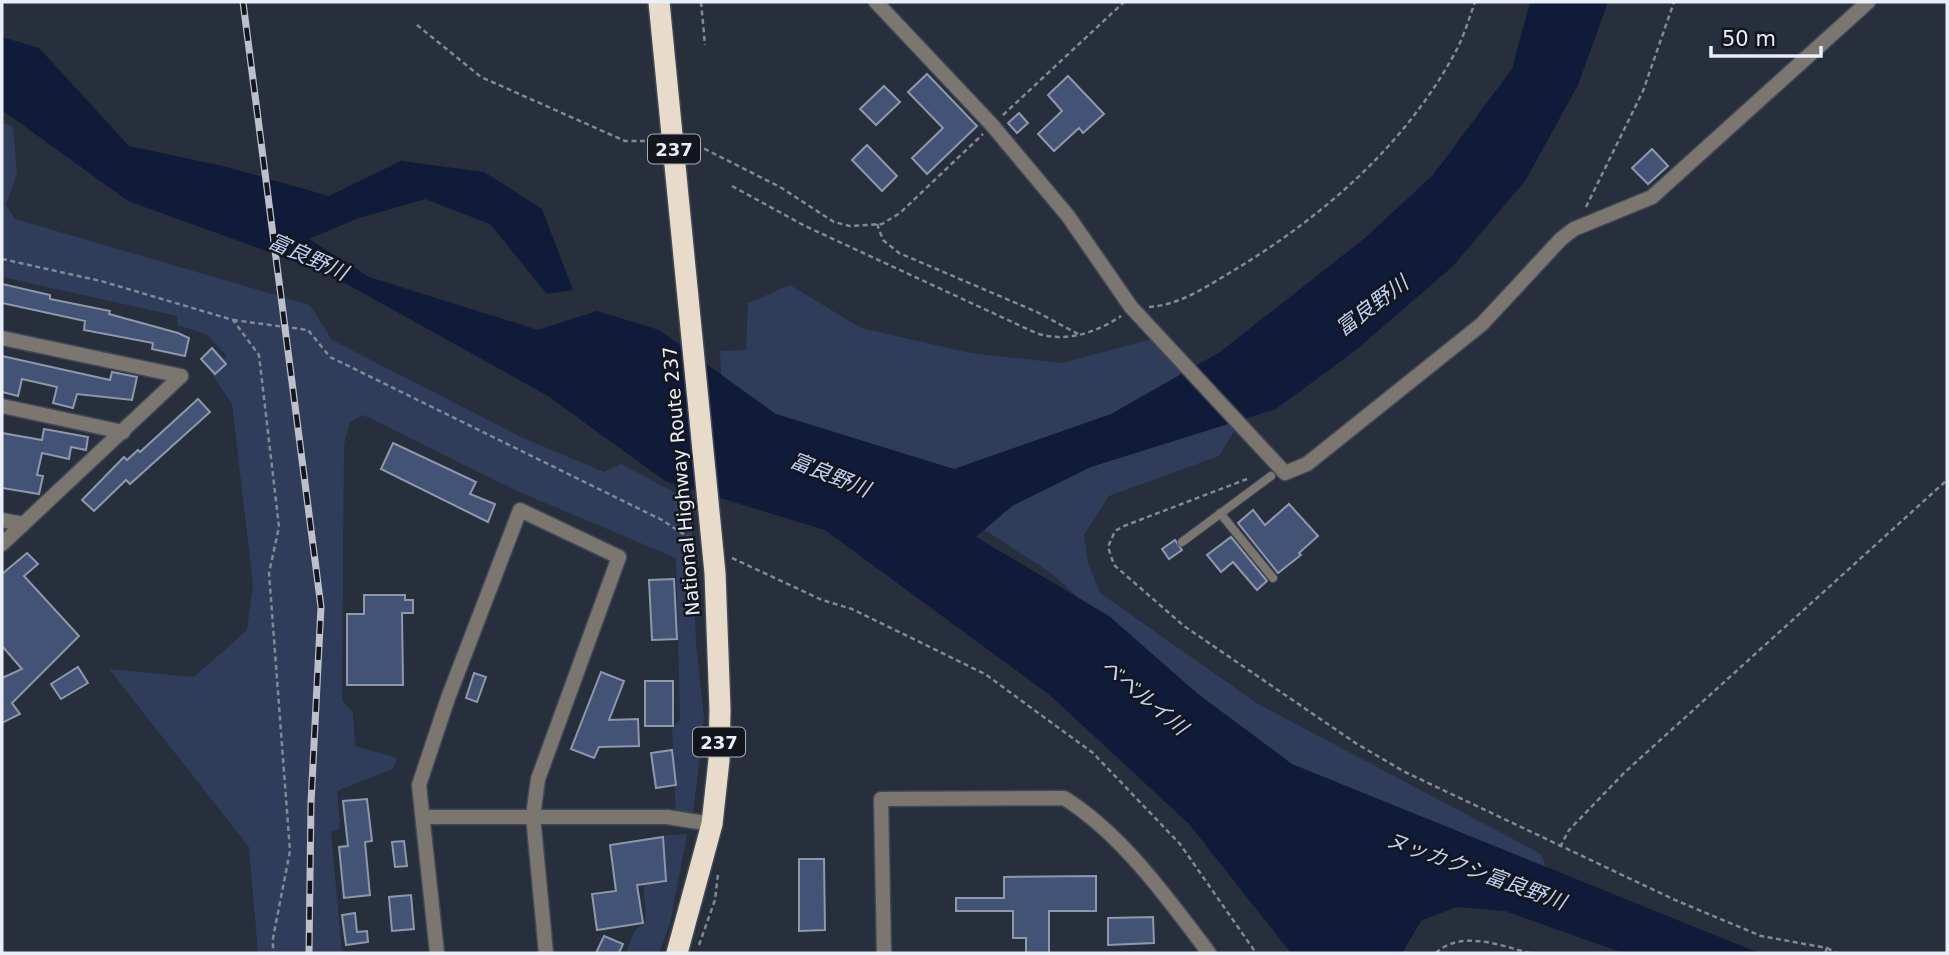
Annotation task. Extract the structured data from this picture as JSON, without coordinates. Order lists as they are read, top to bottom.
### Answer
{
  "streets": {
    "highway": ["237", "National Highway Route 237"]
  },
  "water": ["富良野川", "ベベルイ川", "ヌッカクシ富良野川"],
  "scale_bar": "50 m"
}
